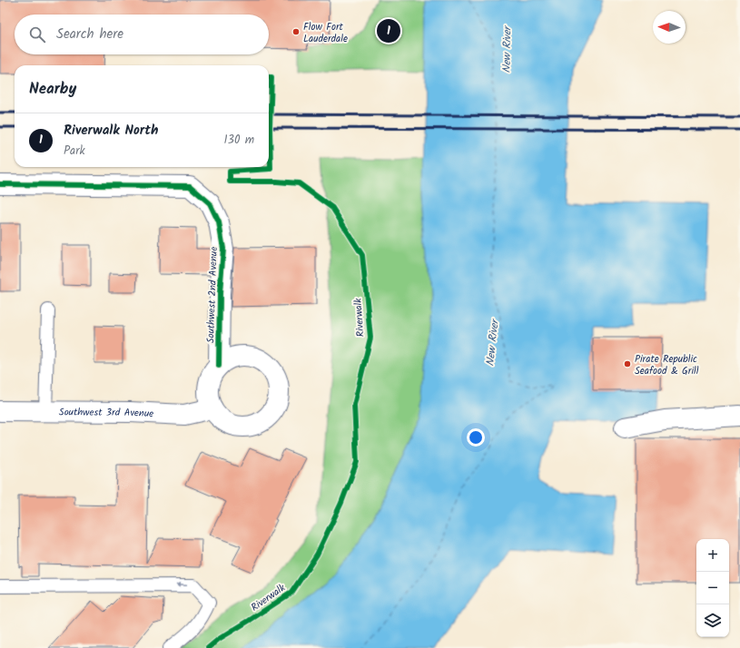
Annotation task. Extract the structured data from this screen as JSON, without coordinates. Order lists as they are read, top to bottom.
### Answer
{
  "streets": {
    "street": ["Southwest 2nd Avenue", "Southwest 3rd Avenue"],
    "cycle path": ["Riverwalk"]
  },
  "crossings": [
    ["Southwest 2nd Avenue", "Southwest 3rd Avenue"]
  ],
  "water": ["New River"],
  "places": ["Flow Fort Lauderdale", "Pirate Republic Seafood & Grill"],
  "north": "left",
  "page": {
    "search": "Search here",
    "pins": "1",
    "heading": "Nearby",
    "list": [
      {
        "mark": "1",
        "name": "Riverwalk North",
        "note": "Park",
        "value": "130 m"
      }
    ],
    "map_buttons": ["+", "−"]
  }
}
